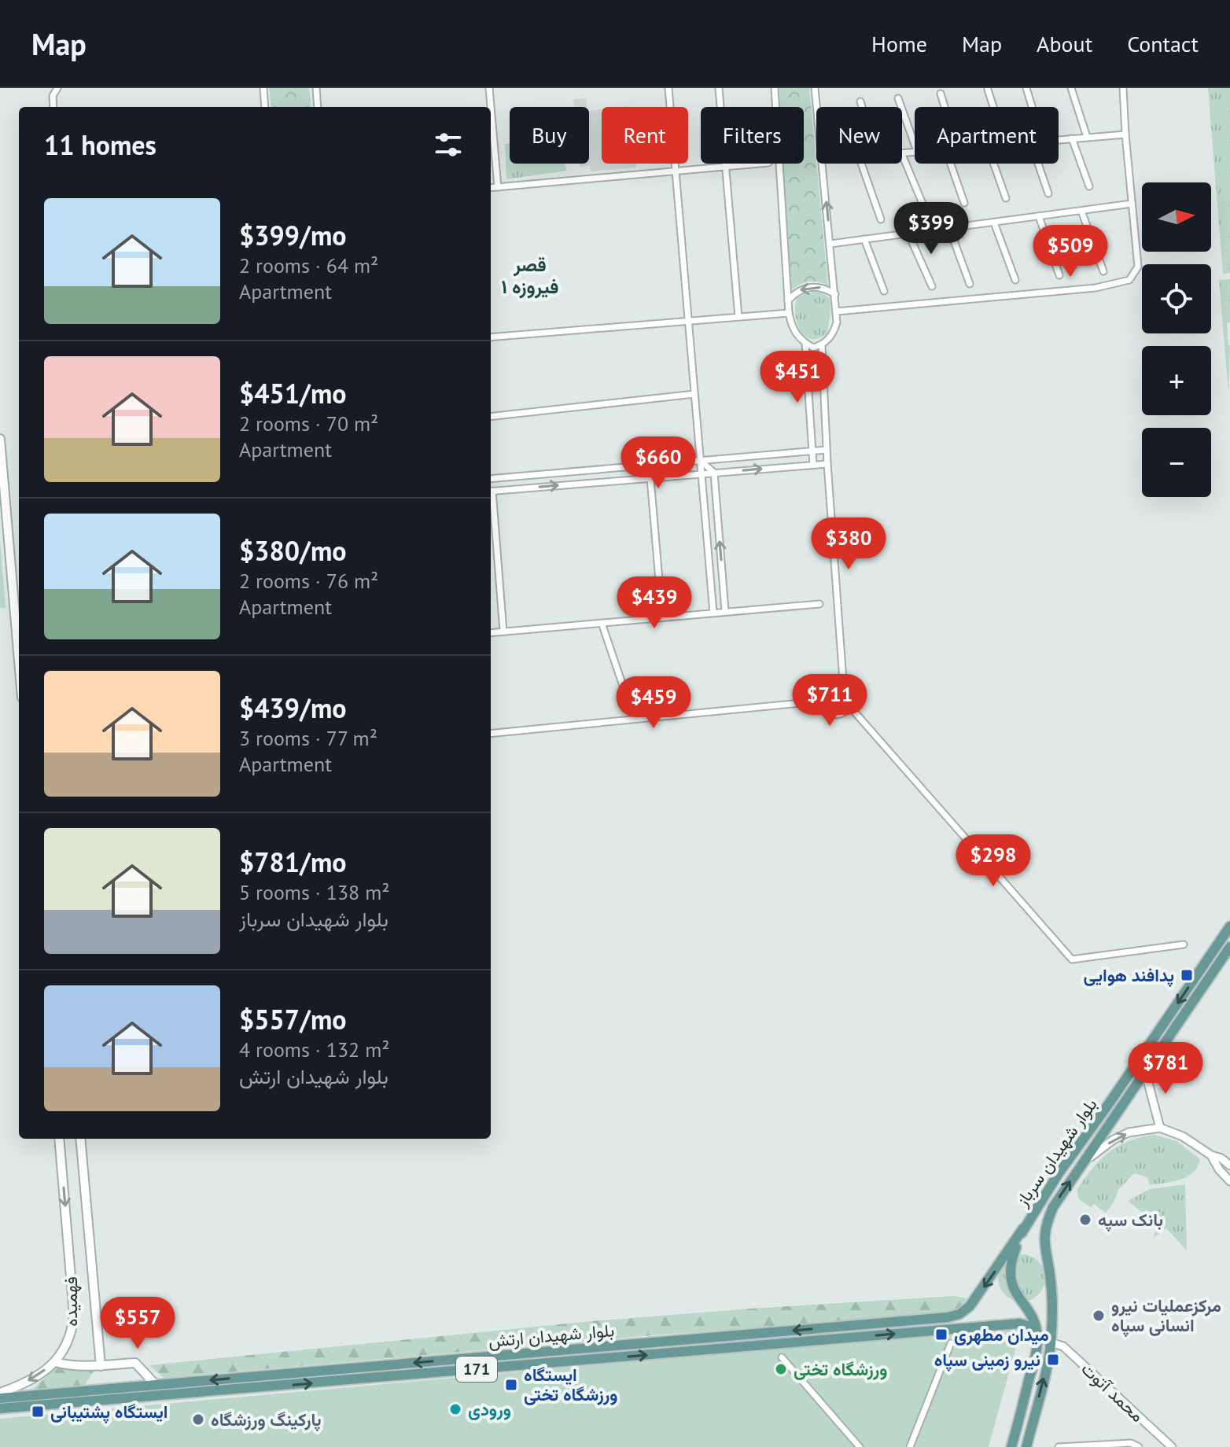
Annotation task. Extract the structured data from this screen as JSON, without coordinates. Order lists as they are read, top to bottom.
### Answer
{
  "streets": {
    "main road": [
      "بلوار شهیدان سرباز",
      "فهمیده",
      "بلوار شهیدان ارتش",
      "171"
    ],
    "street": ["محمد آتوت"]
  },
  "crossings": [
    ["بلوار شهیدان سرباز", "بلوار شهیدان ارتش"],
    ["بلوار شهیدان سرباز", "محمد آتوت"]
  ],
  "districts": ["قصر فیروزه ۱"],
  "places": {
    "transit": [
      "پدافند هوایی",
      "میدان مطهری",
      "نیرو زمینی سپاه",
      "ایستگاه ورزشگاه تختی",
      "ایستگاه پشتیبانی"
    ],
    "other": [
      "بانک سپه",
      "مرکزعملیات نیرو انسانی سپاه",
      "ورزشگاه تختی",
      "ورودی",
      "پارکینگ ورزشگاه"
    ]
  },
  "north": "right",
  "page": {
    "header": "Map",
    "nav": [
      "Home",
      "Map",
      "About",
      "Contact"
    ],
    "chip": [
      "Buy",
      "Rent",
      "Filters",
      "New",
      "Apartment"
    ],
    "heading": "11 homes",
    "map_buttons": ["+", "−"],
    "list": [
      {
        "name": "$399/mo",
        "note": "2 rooms · 64 m² · Apartment"
      },
      {
        "name": "$451/mo",
        "note": "2 rooms · 70 m² · Apartment"
      },
      {
        "name": "$380/mo",
        "note": "2 rooms · 76 m² · Apartment"
      },
      {
        "name": "$439/mo",
        "note": "3 rooms · 77 m² · Apartment"
      },
      {
        "name": "$781/mo",
        "note": "5 rooms · 138 m² · بلوار شهیدان سرباز"
      },
      {
        "name": "$557/mo",
        "note": "4 rooms · 132 m² · بلوار شهیدان ارتش"
      }
    ],
    "price": [
      "$399",
      "$509",
      "$451",
      "$660",
      "$380",
      "$439",
      "$711",
      "$459",
      "$298",
      "$781",
      "$557"
    ]
  }
}
